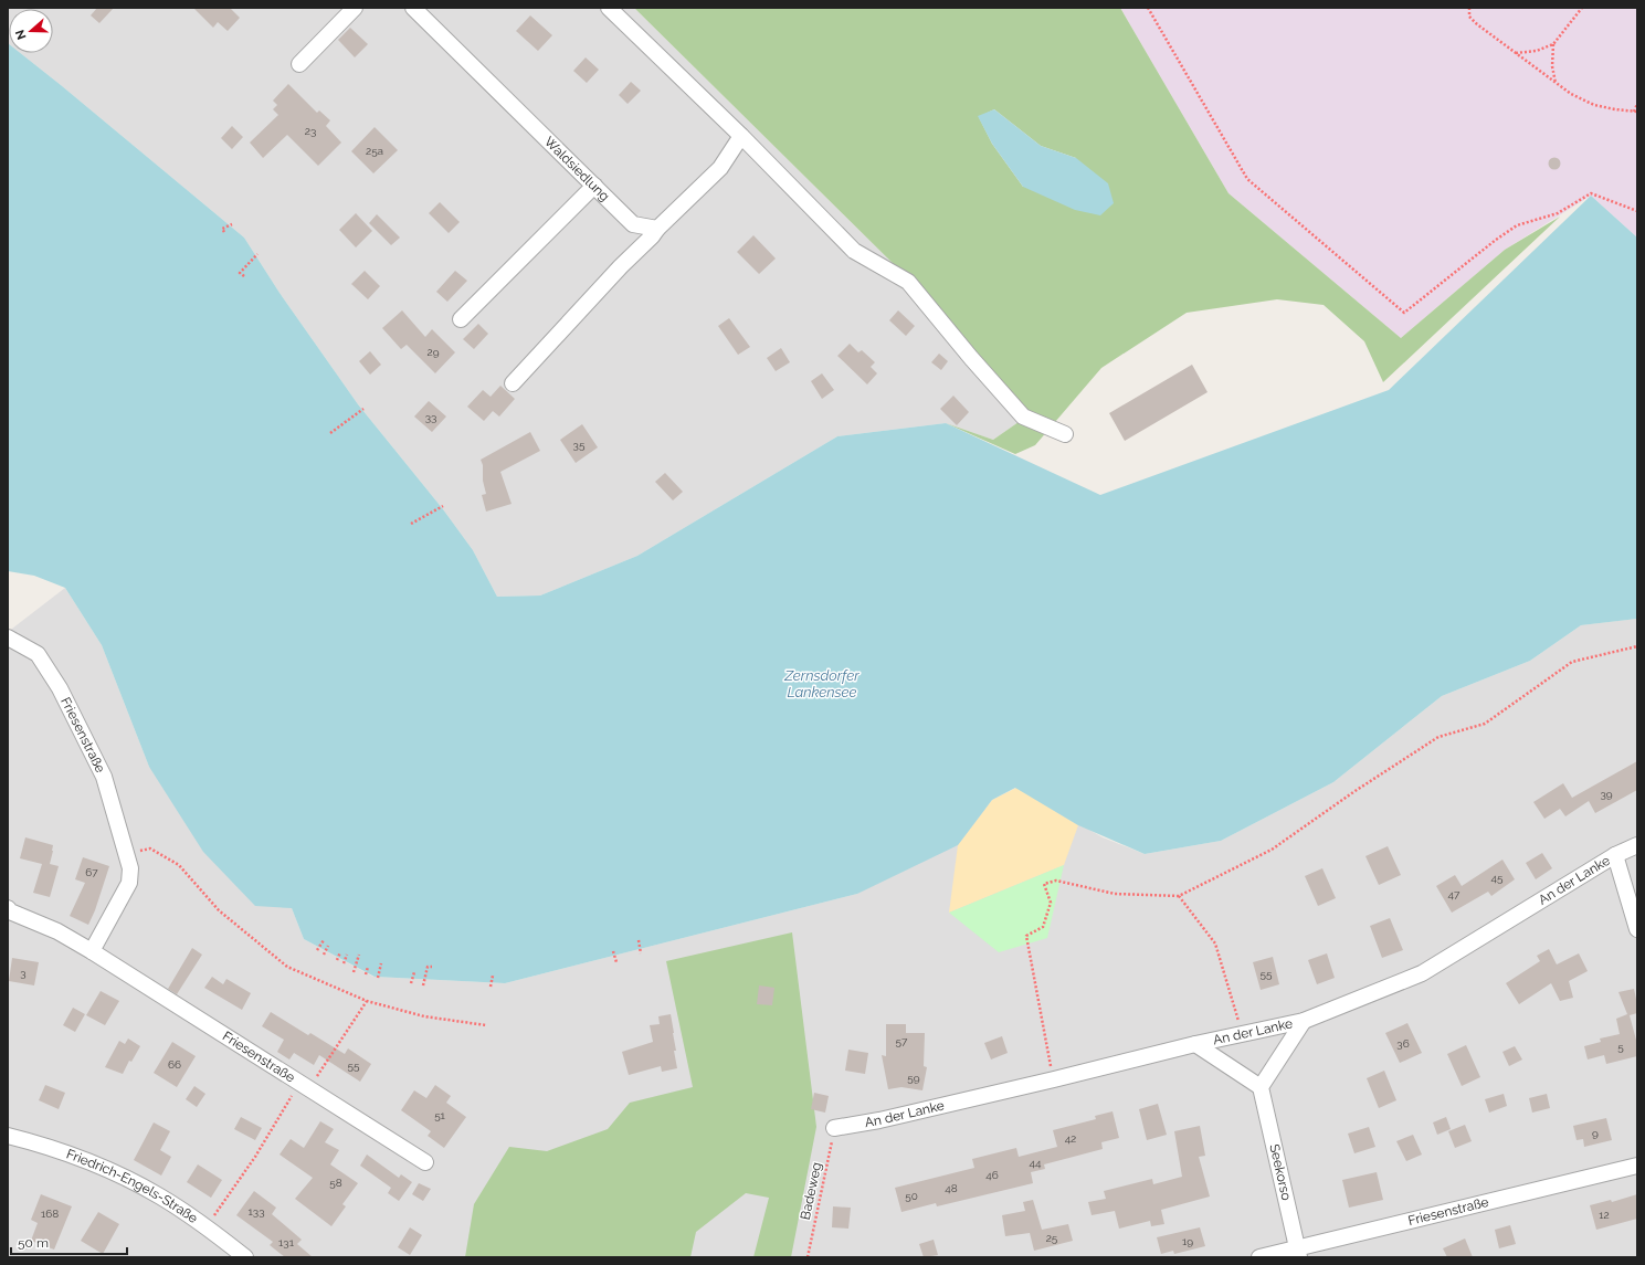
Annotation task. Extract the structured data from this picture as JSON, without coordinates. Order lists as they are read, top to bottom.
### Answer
{
  "streets": {
    "street": [
      "Waldsiedlung",
      "Friesenstraße",
      "An der Lanke",
      "Seekorso",
      "Friedrich-Engels-Straße"
    ],
    "path": ["Badeweg"]
  },
  "crossings": [
    ["Friesenstraße", "Seekorso"],
    ["An der Lanke", "Badeweg"]
  ],
  "water": ["Zernsdorfer Lankensee"],
  "house_numbers": [
    "23",
    "25a",
    "29",
    "33",
    "35",
    "39",
    "67",
    "45",
    "47",
    "3",
    "55",
    "57",
    "36",
    "5",
    "66",
    "55",
    "59",
    "51",
    "9",
    "42",
    "44",
    "46",
    "58",
    "48",
    "50",
    "133",
    "168",
    "12",
    "25",
    "19",
    "131"
  ],
  "scale_bar": "50 m",
  "north": "left"
}
